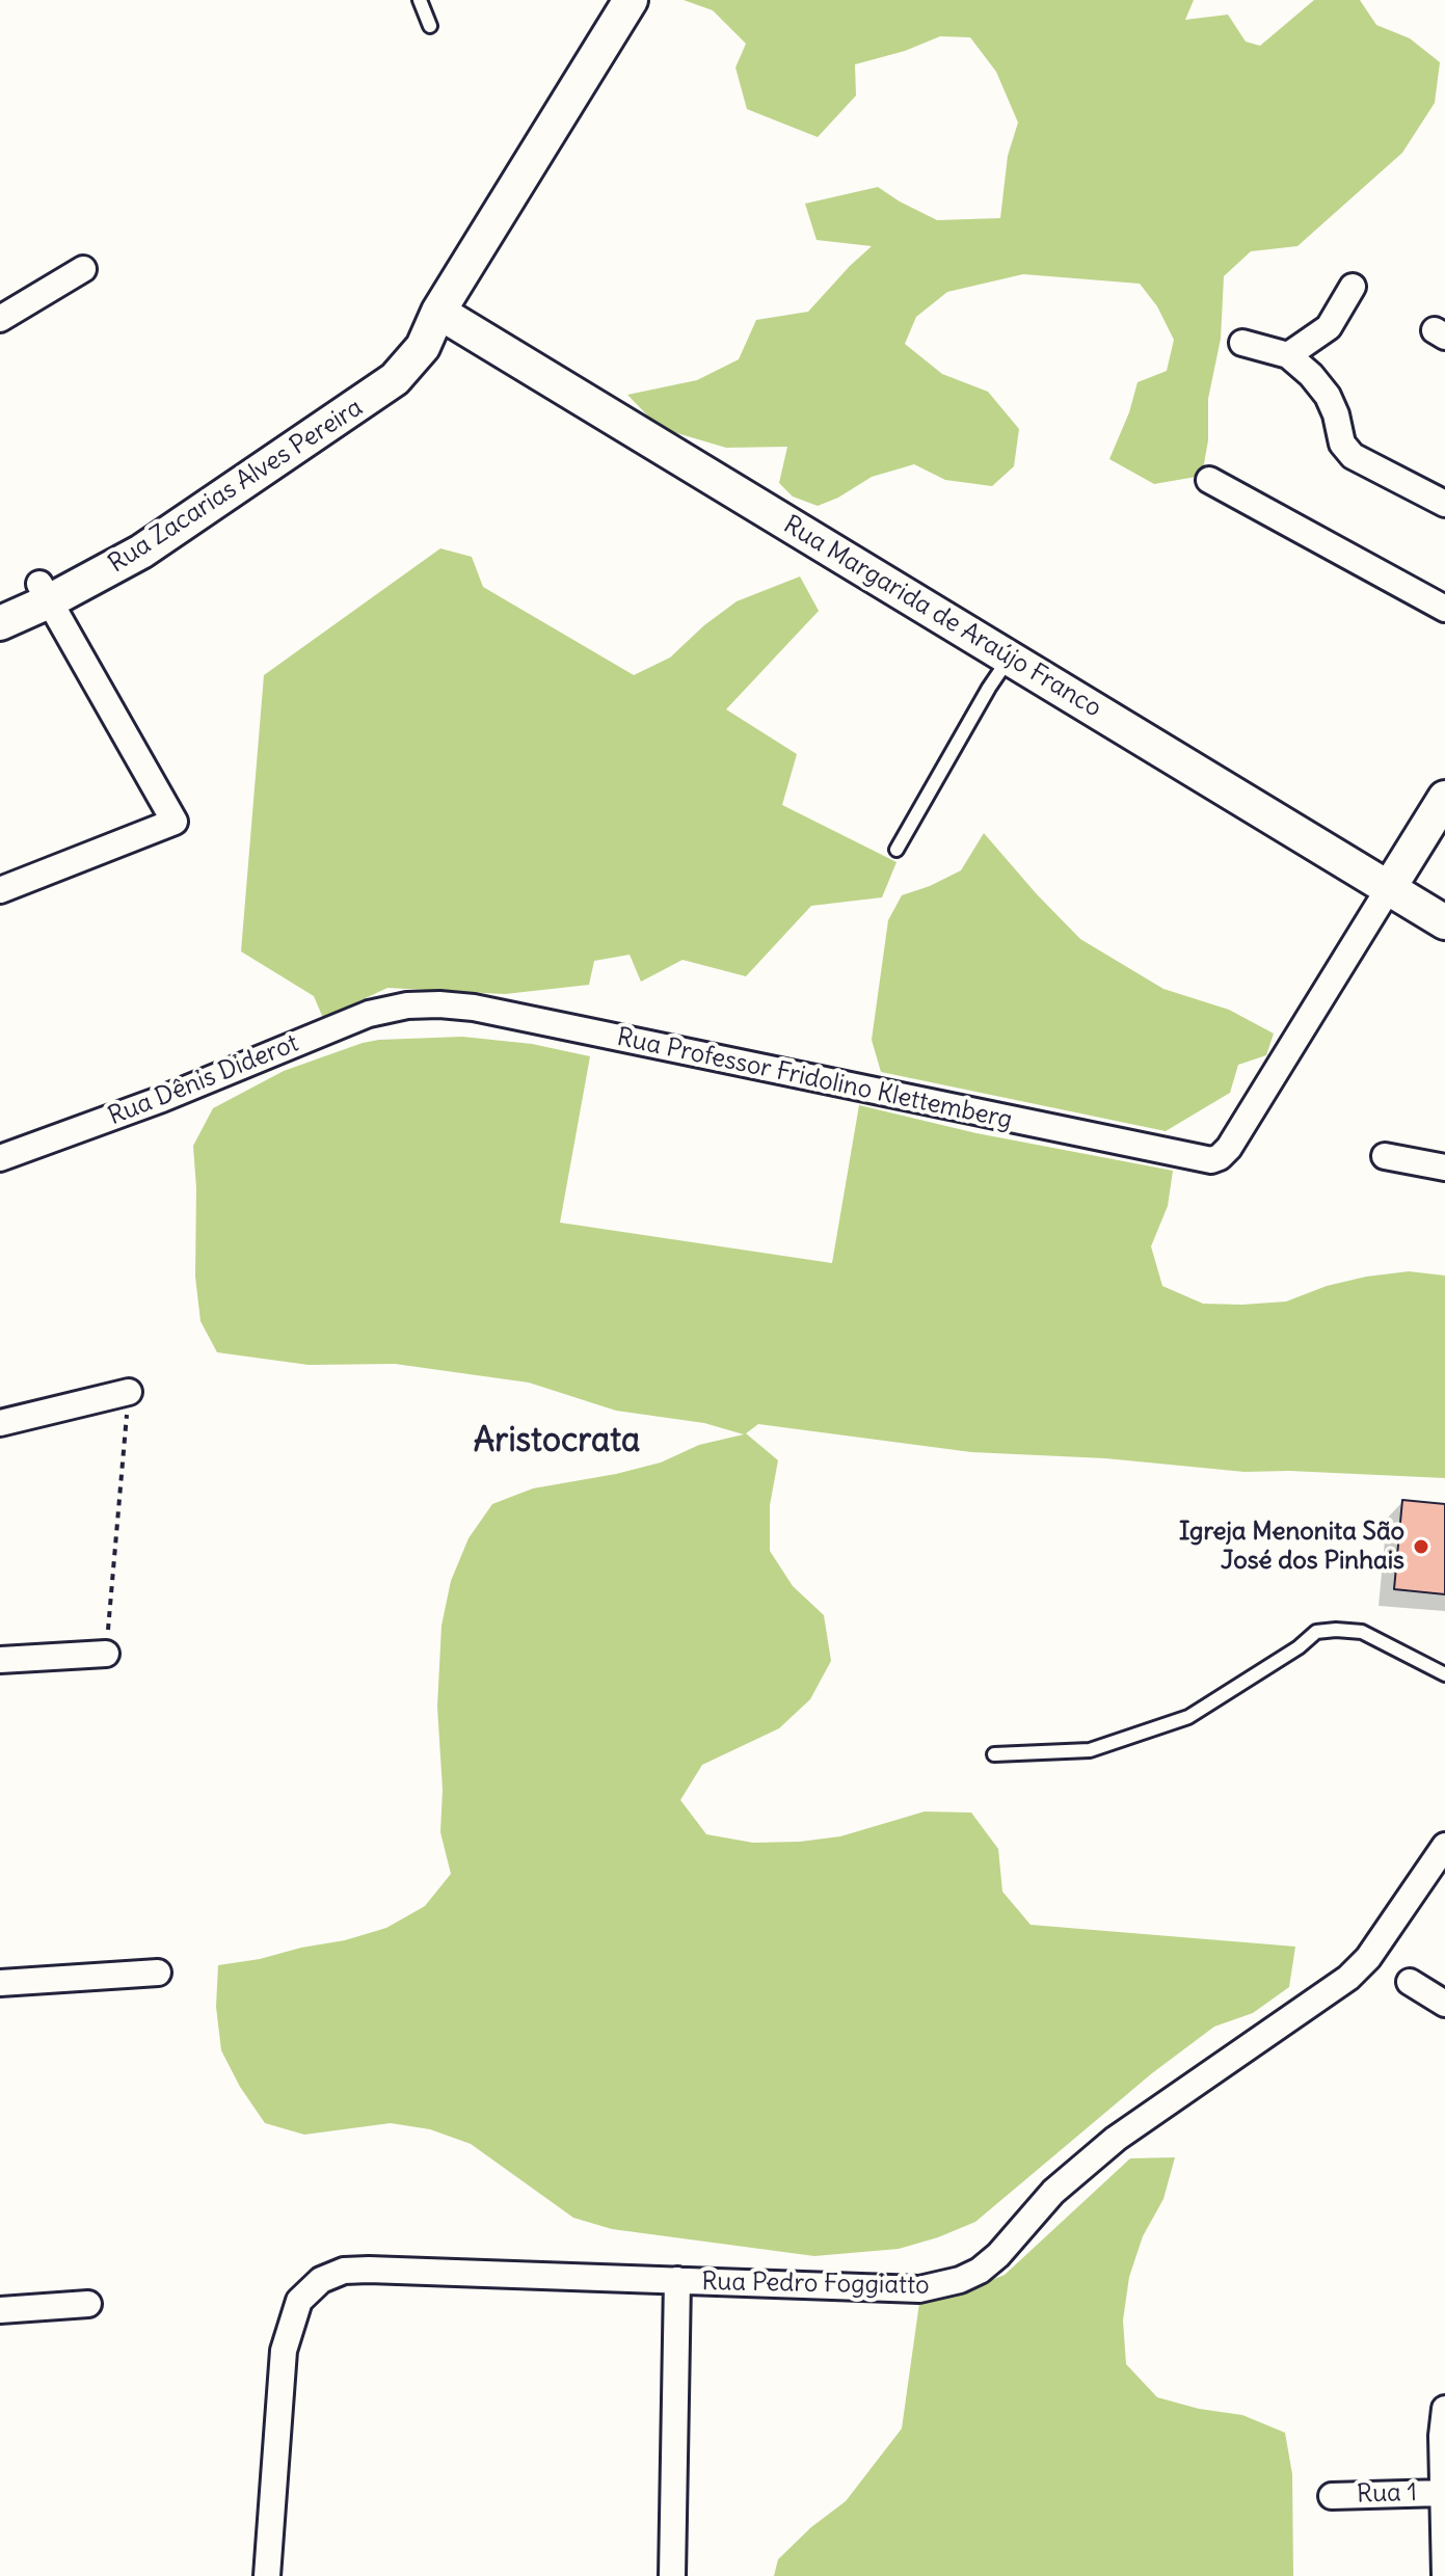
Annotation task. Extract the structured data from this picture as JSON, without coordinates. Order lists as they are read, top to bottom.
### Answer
{
  "streets": {
    "main road": ["Rua Zacarias Alves Pereira", "Rua Margarida de Araújo Franco"],
    "street": [
      "Rua Professor Fridolino Klettemberg",
      "Rua Dênis Diderot",
      "Rua Pedro Foggiatto",
      "Rua 1"
    ]
  },
  "crossings": [
    ["Rua Zacarias Alves Pereira", "Rua Margarida de Araújo Franco"],
    ["Rua Margarida de Araújo Franco", "Rua Professor Fridolino Klettemberg"],
    ["Rua Professor Fridolino Klettemberg", "Rua Dênis Diderot"]
  ],
  "districts": ["Aristocrata"],
  "places": ["Igreja Menonita São José dos Pinhais"]
}
